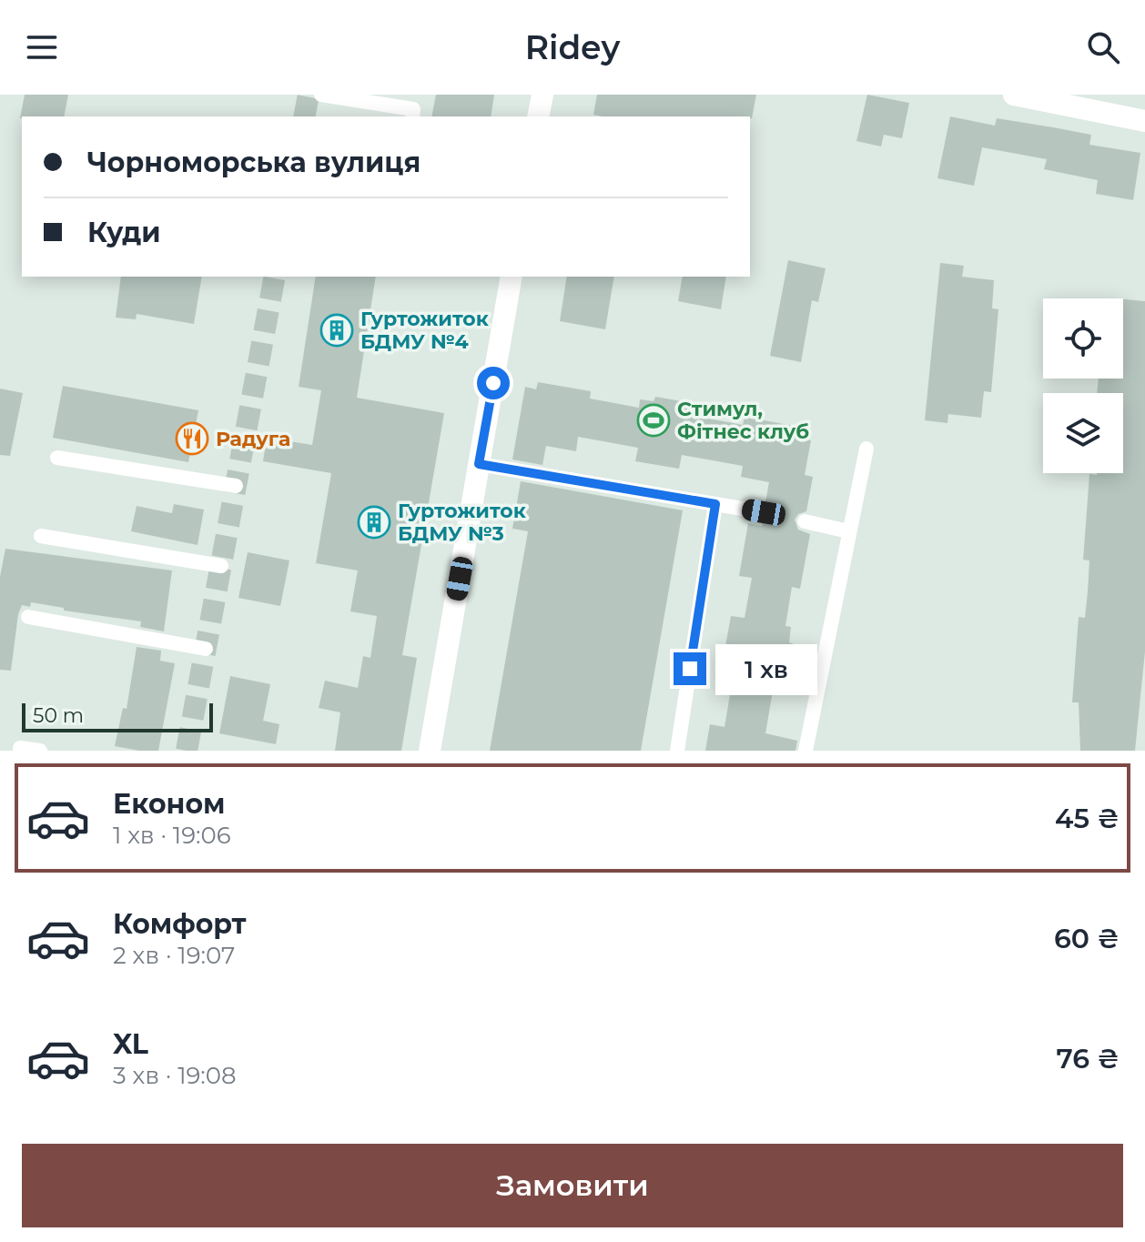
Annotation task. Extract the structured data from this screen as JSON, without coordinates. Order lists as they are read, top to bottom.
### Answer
{
  "places": {
    "building": ["Гуртожиток БДМУ №4", "Гуртожиток БДМУ №3"],
    "sports": ["Стимул, Фітнес клуб"],
    "restaurant": ["Радуга"]
  },
  "scale_bar": "50 m",
  "page": {
    "header": "Ridey",
    "banner": ["Чорноморська вулиця", "Куди"],
    "bubble": "1 хв",
    "scale": "50 m",
    "list": [
      {
        "name": "Економ",
        "note": "1 хв · 19:06",
        "value": "45 ₴"
      },
      {
        "name": "Комфорт",
        "note": "2 хв · 19:07",
        "value": "60 ₴"
      },
      {
        "name": "XL",
        "note": "3 хв · 19:08",
        "value": "76 ₴"
      }
    ],
    "buttons": "Замовити"
  }
}
